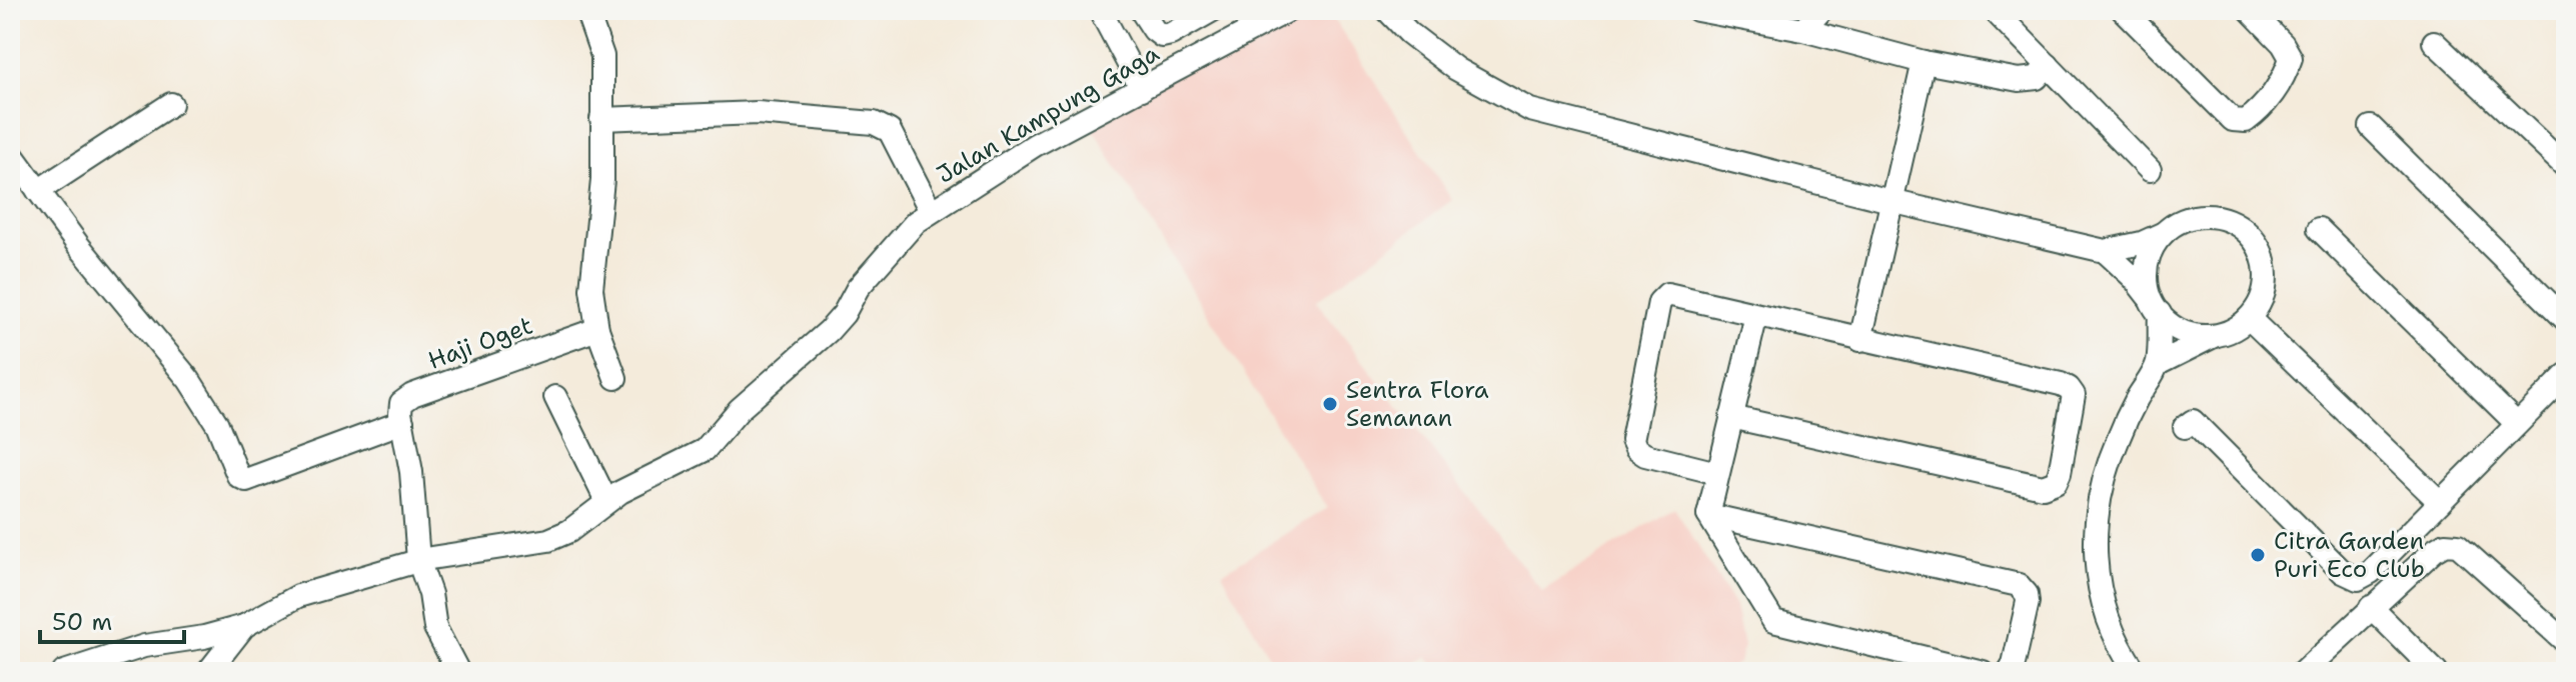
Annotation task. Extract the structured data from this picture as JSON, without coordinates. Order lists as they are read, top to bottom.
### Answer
{
  "streets": {
    "street": ["Jalan Kampung Gaga", "Haji Oget"]
  },
  "places": ["Sentra Flora Semanan", "Citra Garden Puri Eco Club"],
  "scale_bar": "50 m"
}
